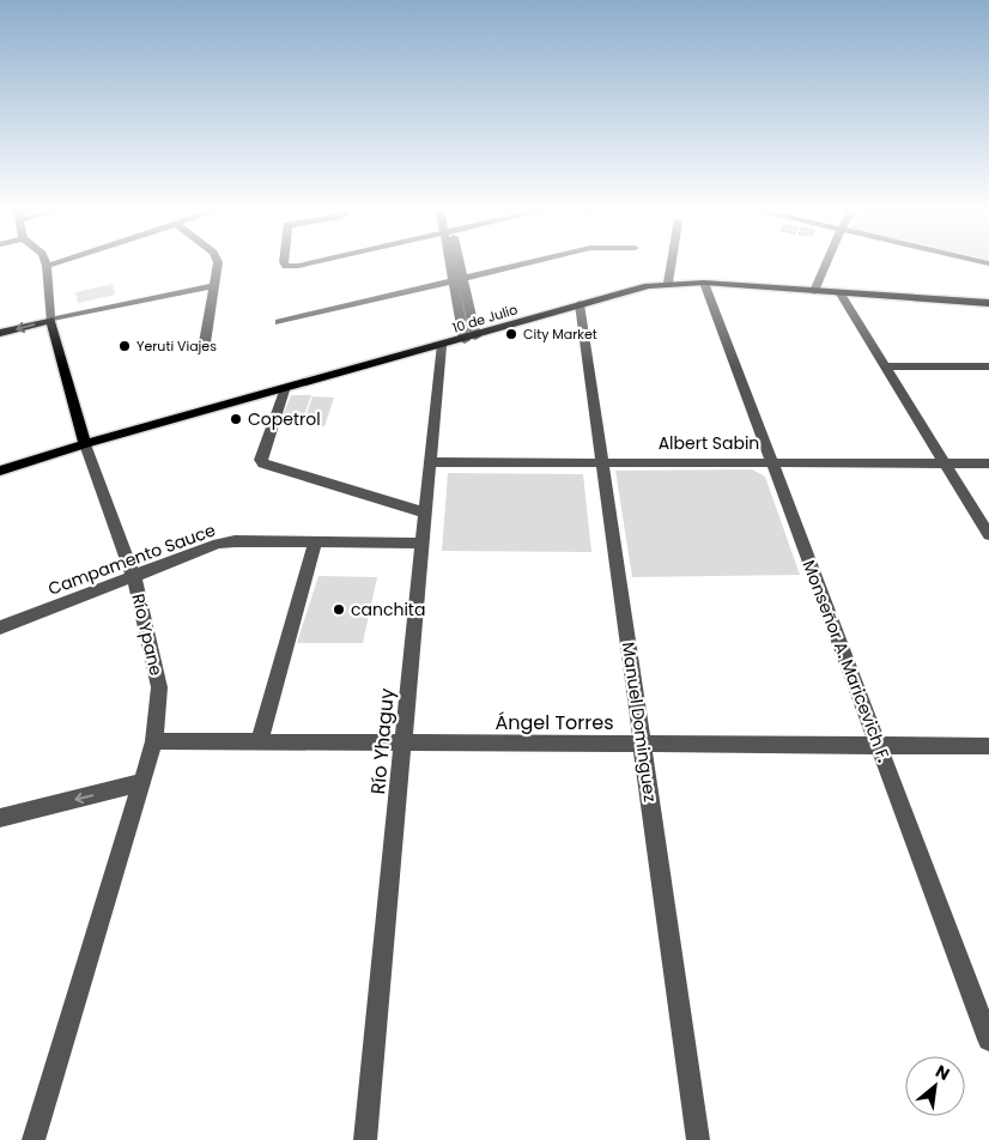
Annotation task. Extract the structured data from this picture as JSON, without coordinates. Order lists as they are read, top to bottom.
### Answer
{
  "streets": {
    "main road": ["10 de Julio", "Río Ypane"],
    "street": [
      "Albert Sabin",
      "Campamento Sauce",
      "Monseñor A. Maricevich F.",
      "Ángel Torres",
      "Manuel Dominguez",
      "Río Yhaguy"
    ]
  },
  "crossings": [
    ["10 de Julio", "Río Ypane"],
    ["10 de Julio", "Monseñor A. Maricevich F."],
    ["10 de Julio", "Manuel Dominguez"],
    ["10 de Julio", "Río Yhaguy"],
    ["Albert Sabin", "Monseñor A. Maricevich F."],
    ["Albert Sabin", "Manuel Dominguez"],
    ["Albert Sabin", "Río Yhaguy"],
    ["Campamento Sauce", "Río Ypane"],
    ["Campamento Sauce", "Río Yhaguy"],
    ["Río Ypane", "Ángel Torres"],
    ["Monseñor A. Maricevich F.", "Ángel Torres"],
    ["Ángel Torres", "Manuel Dominguez"],
    ["Ángel Torres", "Río Yhaguy"]
  ],
  "places": [
    "City Market",
    "Yeruti Viajes",
    "Copetrol",
    "canchita"
  ],
  "north": "top right"
}
